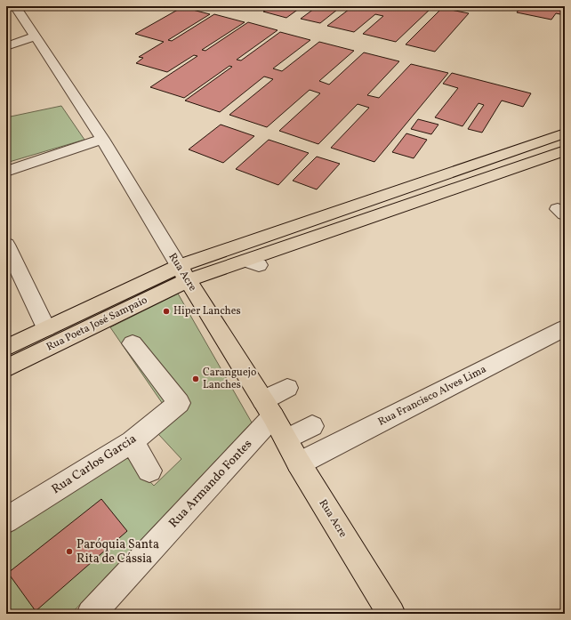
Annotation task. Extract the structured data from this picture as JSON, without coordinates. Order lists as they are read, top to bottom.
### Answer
{
  "streets": {
    "main road": ["Rua Acre", "Rua Poeta José Sampaio"],
    "street": ["Rua Francisco Alves Lima", "Rua Carlos Garcia", "Rua Armando Fontes"]
  },
  "crossings": [
    ["Rua Acre", "Rua Poeta José Sampaio"],
    ["Rua Acre", "Rua Francisco Alves Lima"],
    ["Rua Acre", "Rua Armando Fontes"]
  ],
  "places": ["Hiper Lanches", "Caranguejo Lanches", "Paróquia Santa Rita de Cássia"]
}
